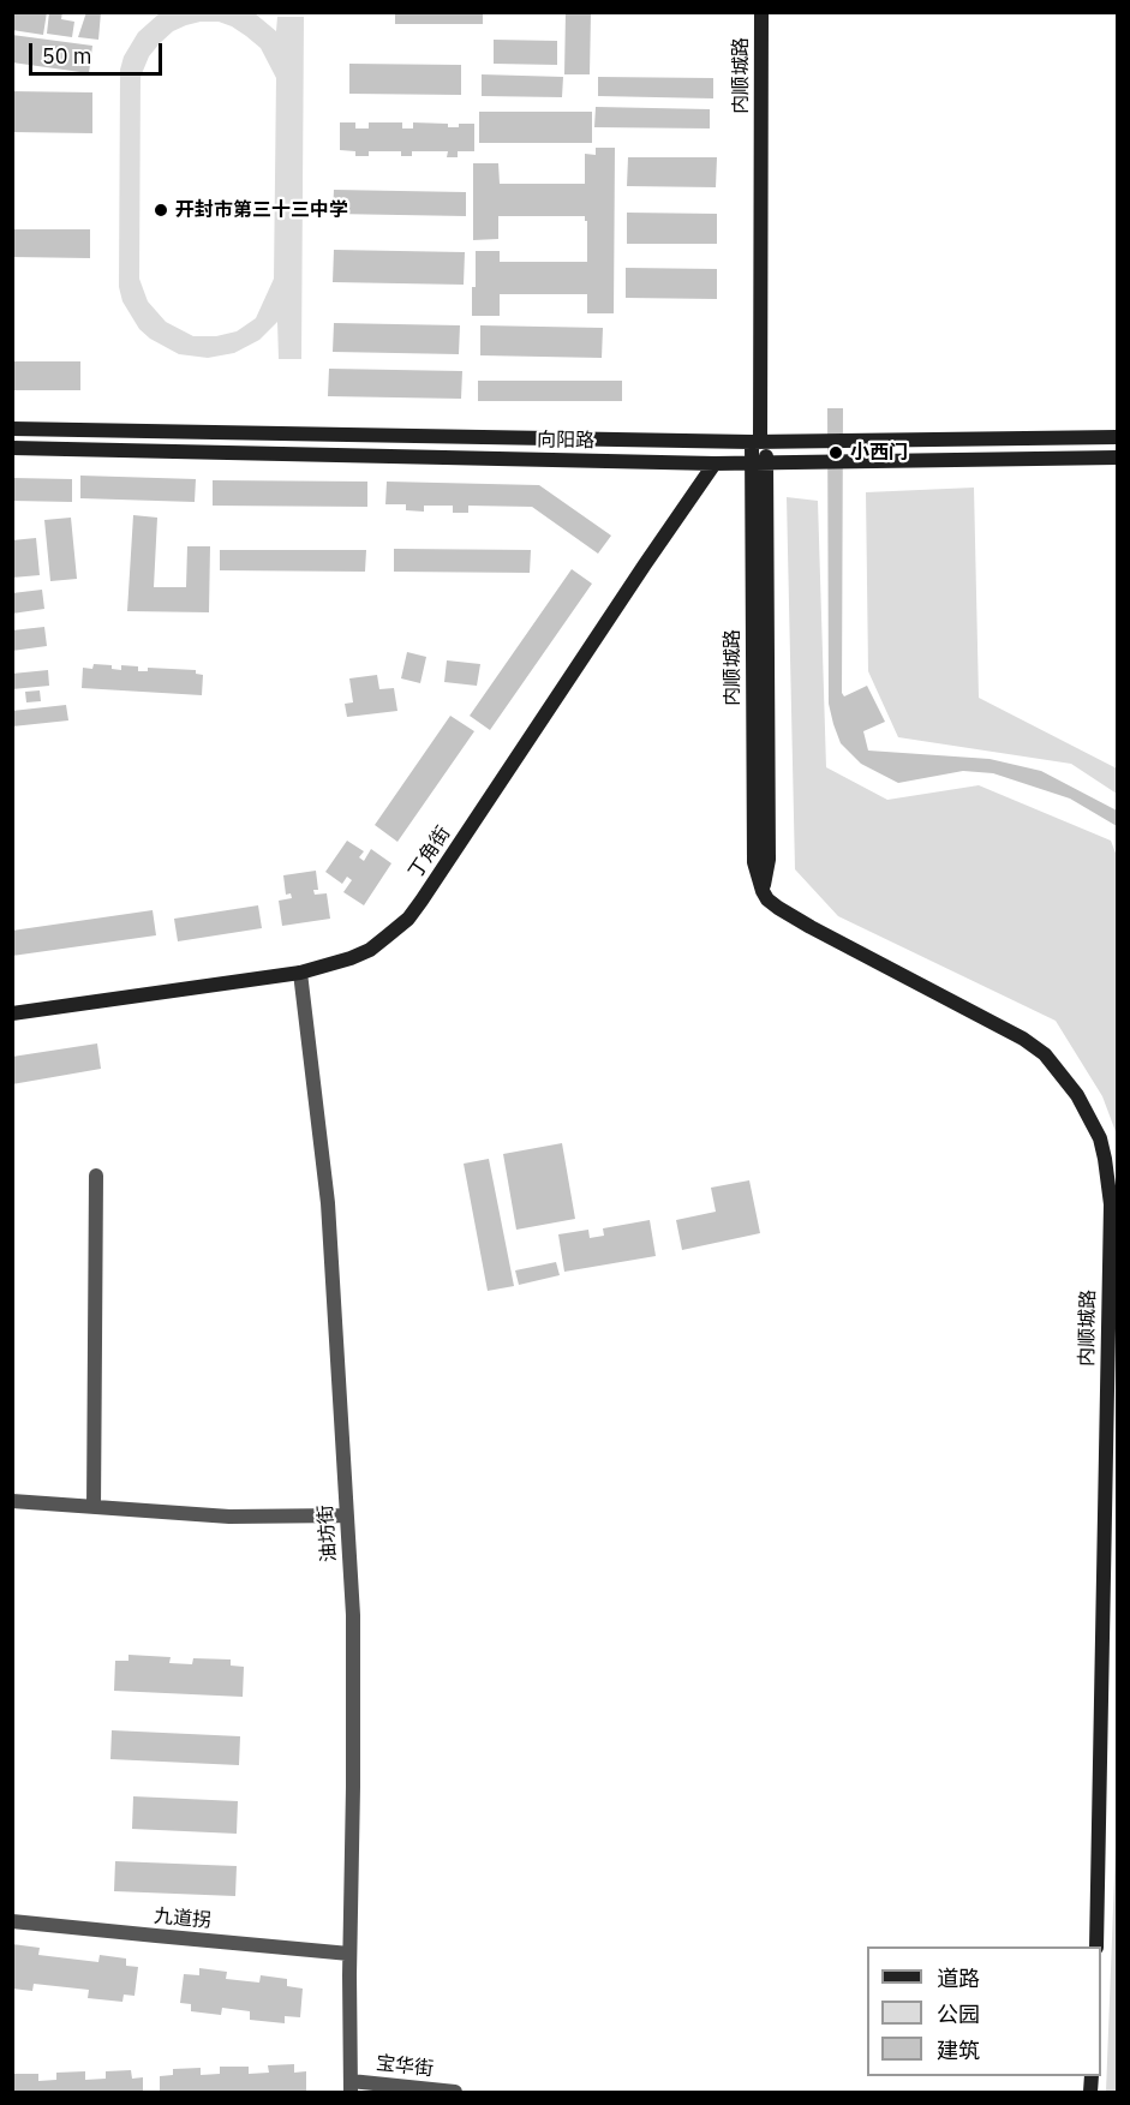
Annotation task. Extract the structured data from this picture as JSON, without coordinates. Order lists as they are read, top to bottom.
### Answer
{
  "streets": {
    "street": [
      "内顺城路",
      "向阳路",
      "丁角街",
      "油坊街",
      "九道拐",
      "宝华街"
    ]
  },
  "crossings": [
    ["内顺城路", "向阳路"],
    ["向阳路", "丁角街"],
    ["丁角街", "油坊街"],
    ["油坊街", "九道拐"],
    ["油坊街", "宝华街"]
  ],
  "places": ["开封市第三十三中学", "小西门"],
  "legend": ["道路", "公园", "建筑"],
  "scale_bar": "50 m"
}
